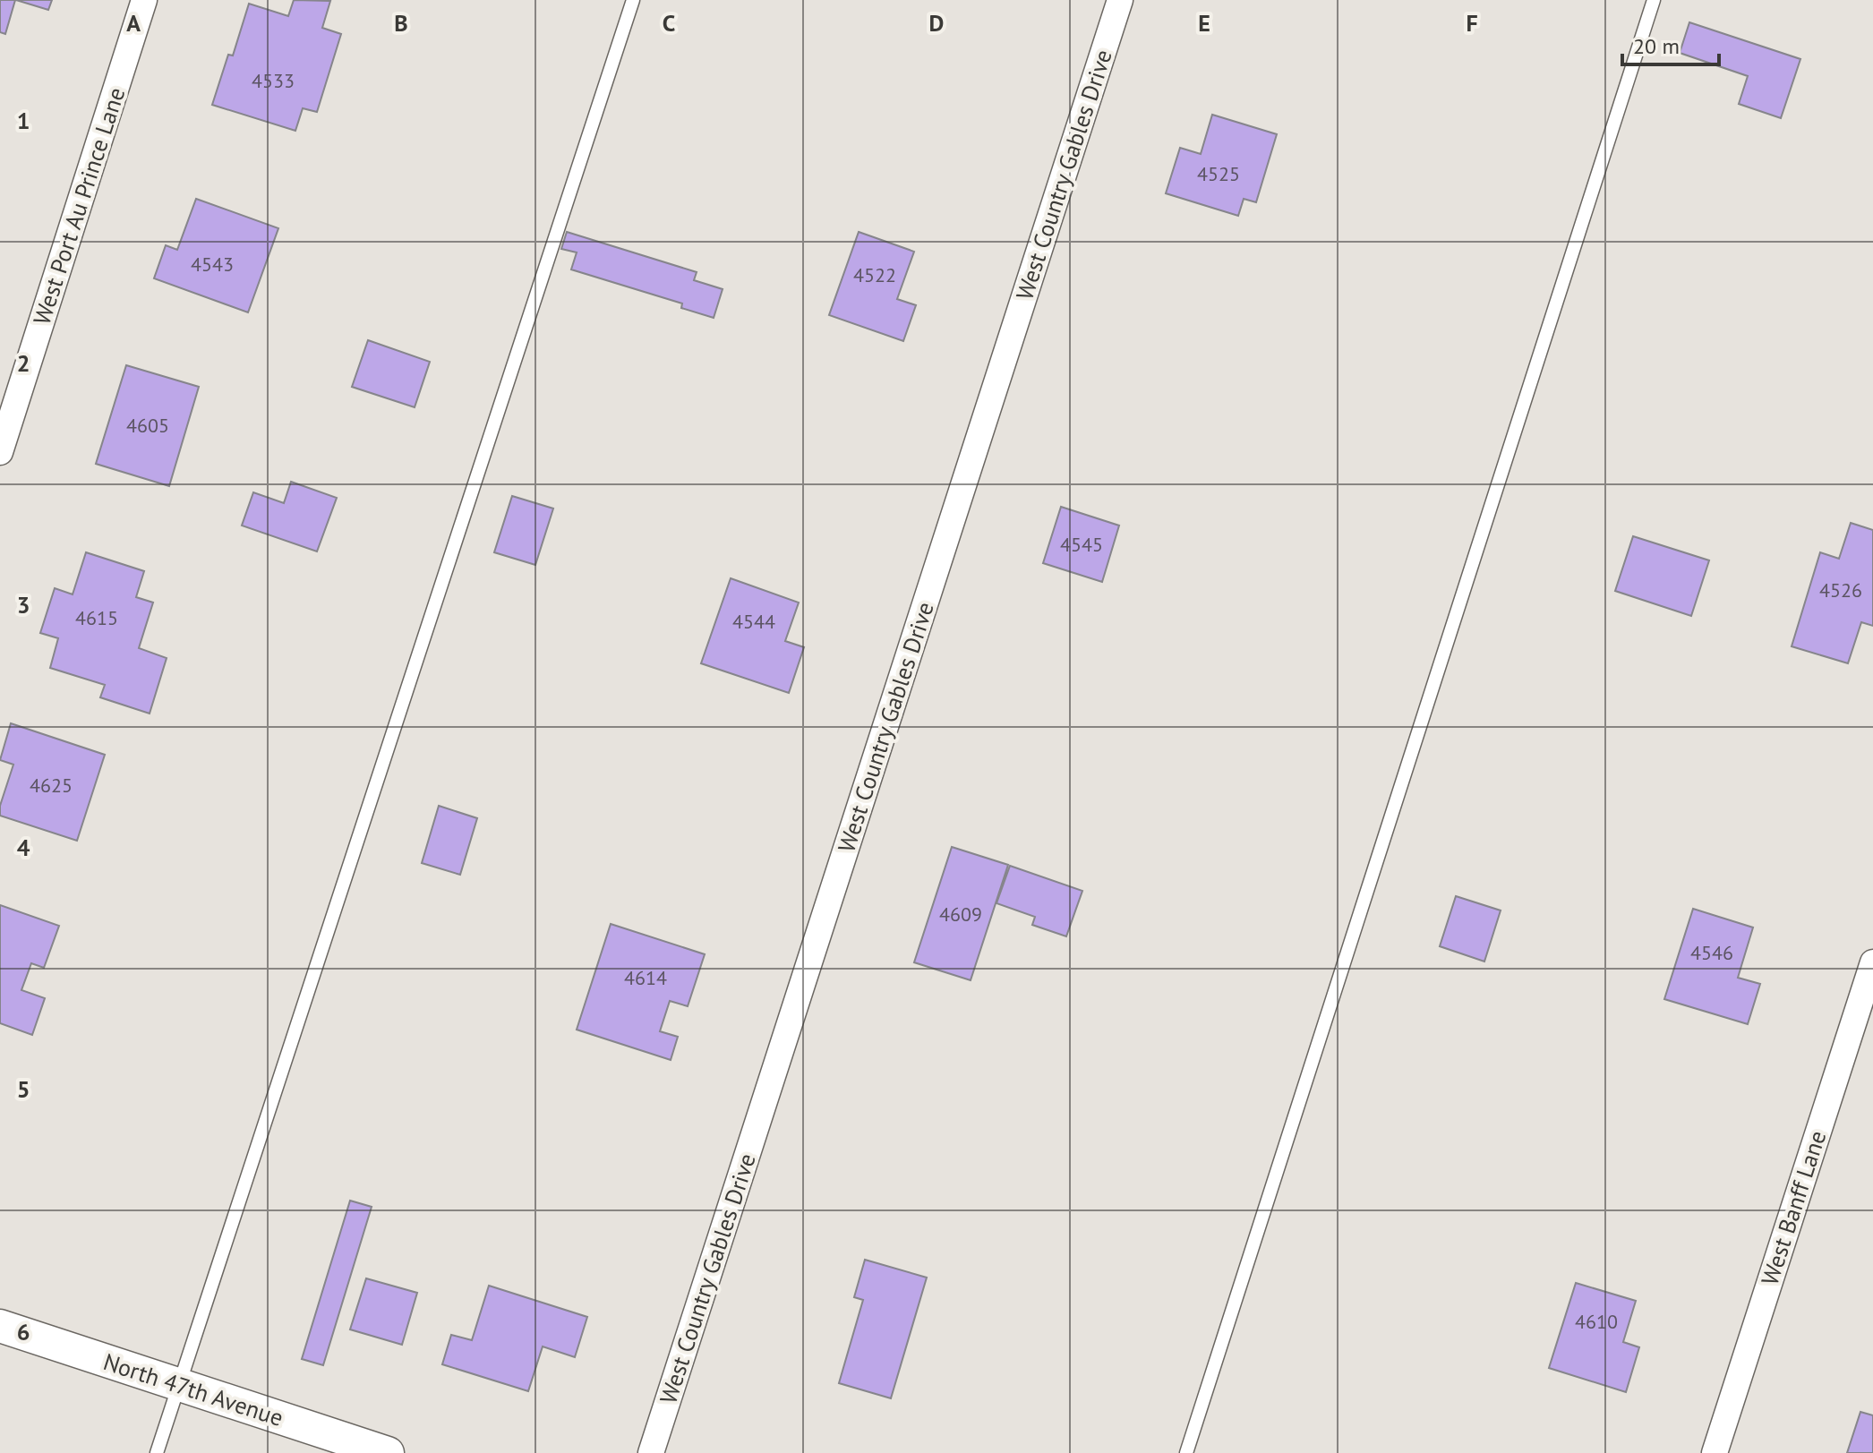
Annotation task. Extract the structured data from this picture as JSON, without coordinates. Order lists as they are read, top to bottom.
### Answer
{
  "streets": {
    "street": [
      "West Country Gables Drive",
      "West Port Au Prince Lane",
      "West Banff Lane",
      "North 47th Avenue"
    ]
  },
  "house_numbers": [
    "4533",
    "4525",
    "4543",
    "4522",
    "4605",
    "4545",
    "4526",
    "4615",
    "4544",
    "4625",
    "4609",
    "4546",
    "4614",
    "4610"
  ],
  "scale_bar": "20 m",
  "grid": {
    "columns": [
      "A",
      "B",
      "C",
      "D",
      "E",
      "F"
    ],
    "rows": [
      "1",
      "2",
      "3",
      "4",
      "5",
      "6"
    ]
  }
}
